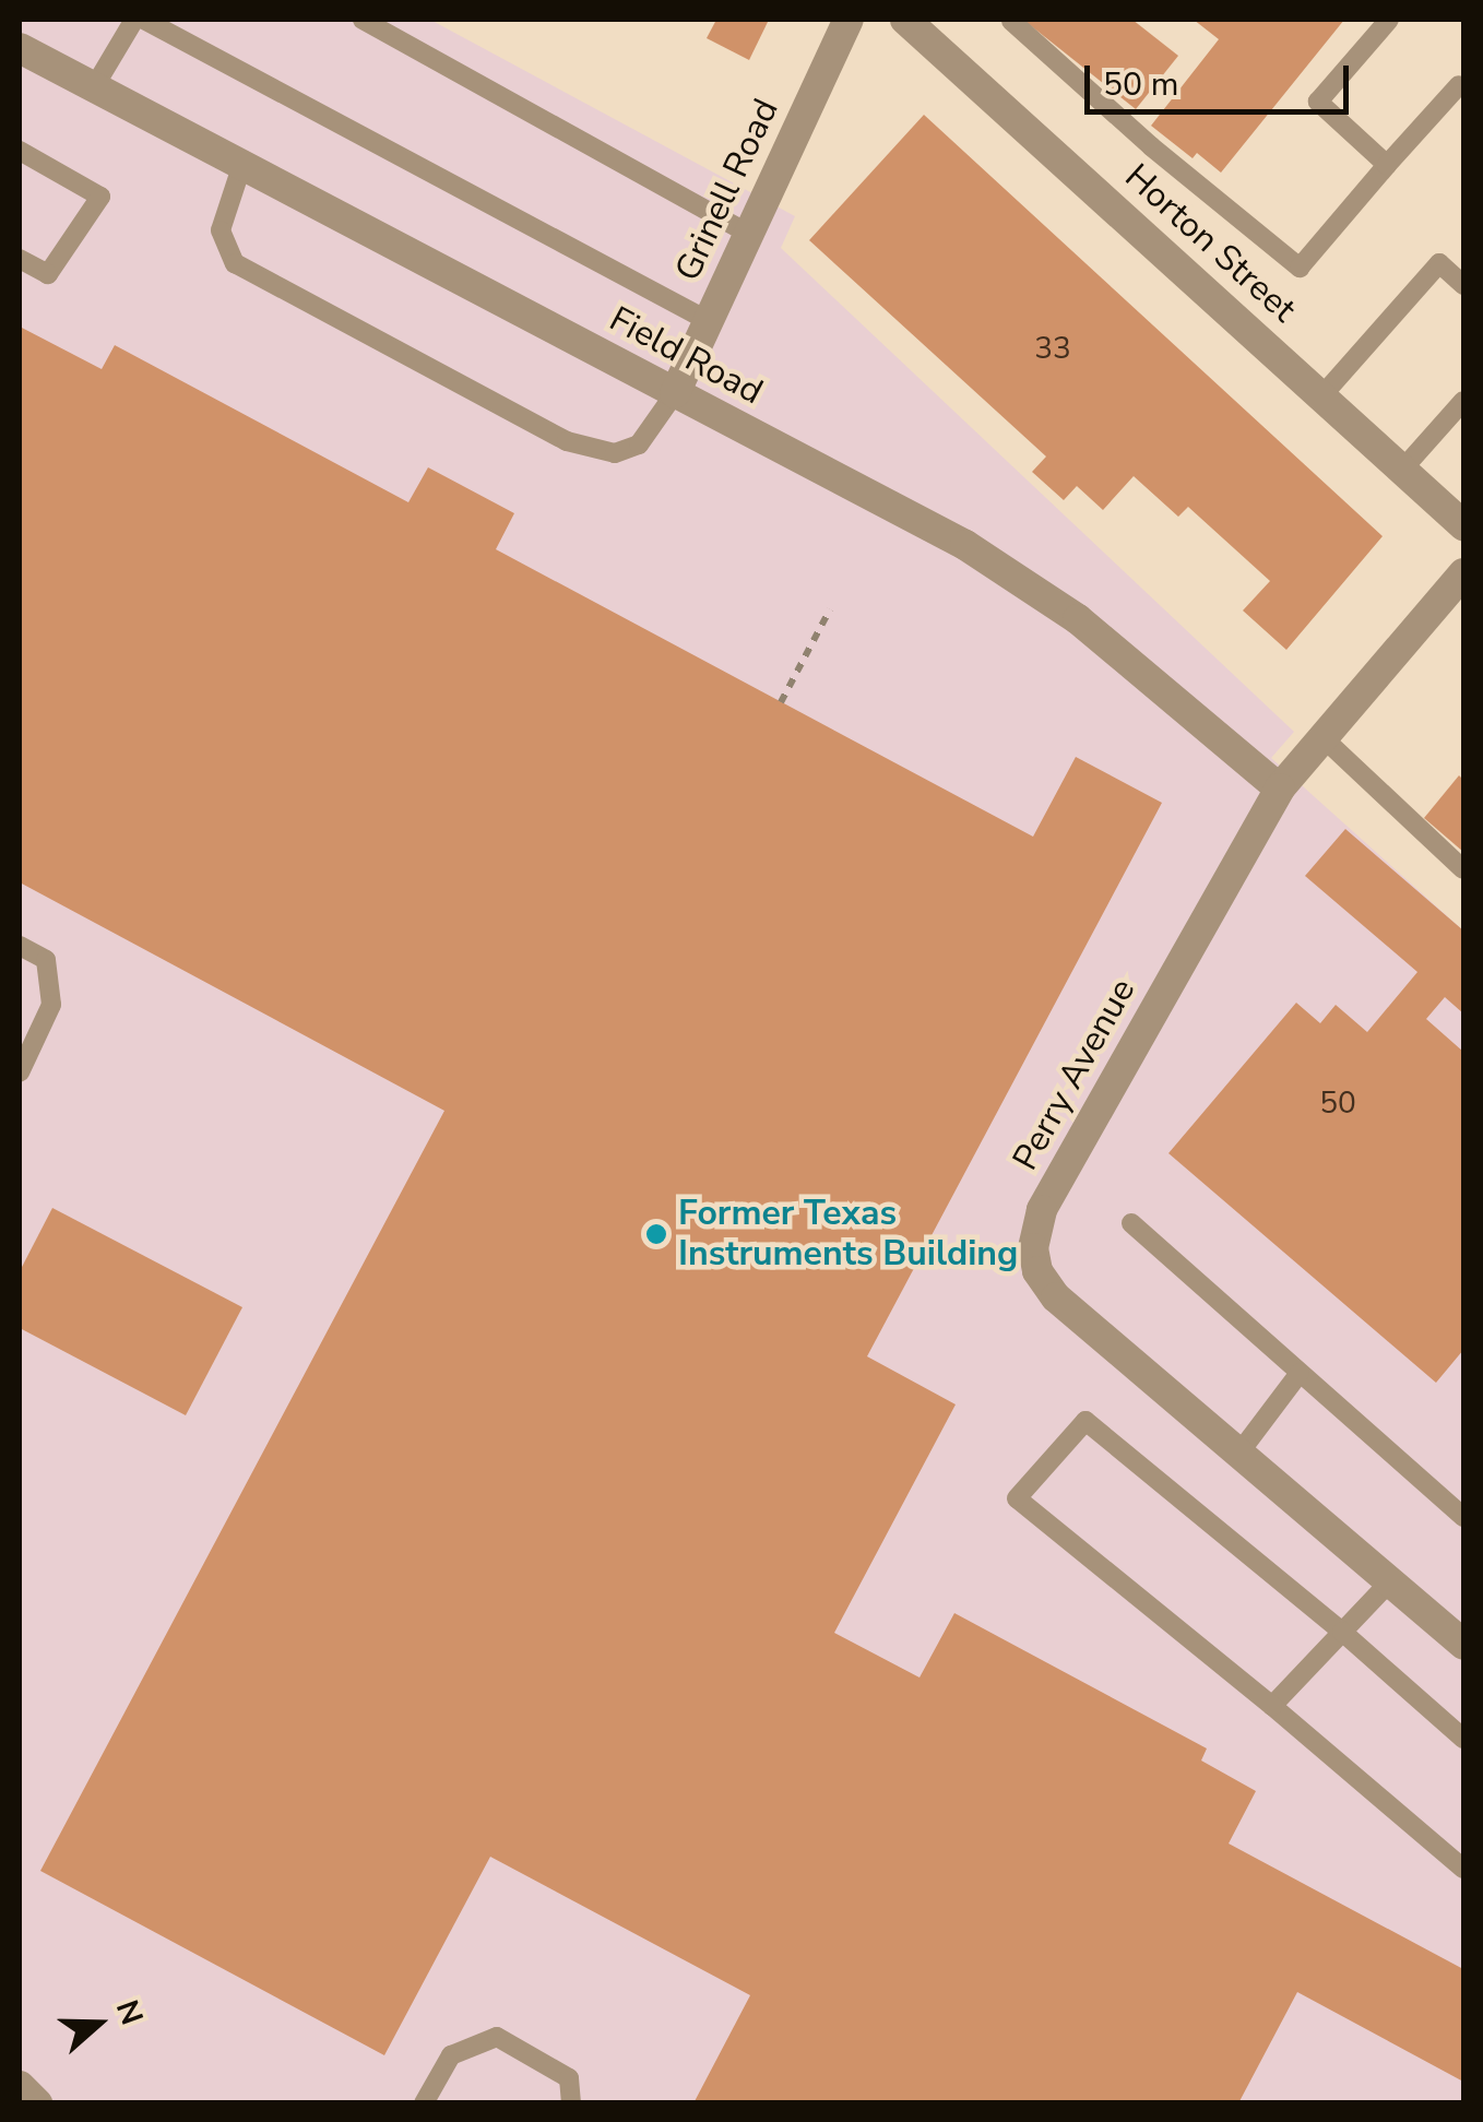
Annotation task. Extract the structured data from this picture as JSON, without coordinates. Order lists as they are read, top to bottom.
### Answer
{
  "streets": {
    "street": [
      "Grinell Road",
      "Horton Street",
      "Field Road",
      "Perry Avenue"
    ]
  },
  "crossings": [
    ["Grinell Road", "Field Road"],
    ["Field Road", "Perry Avenue"]
  ],
  "places": ["Former Texas Instruments Building"],
  "house_numbers": ["33", "50"],
  "scale_bar": "50 m",
  "north": "right"
}
